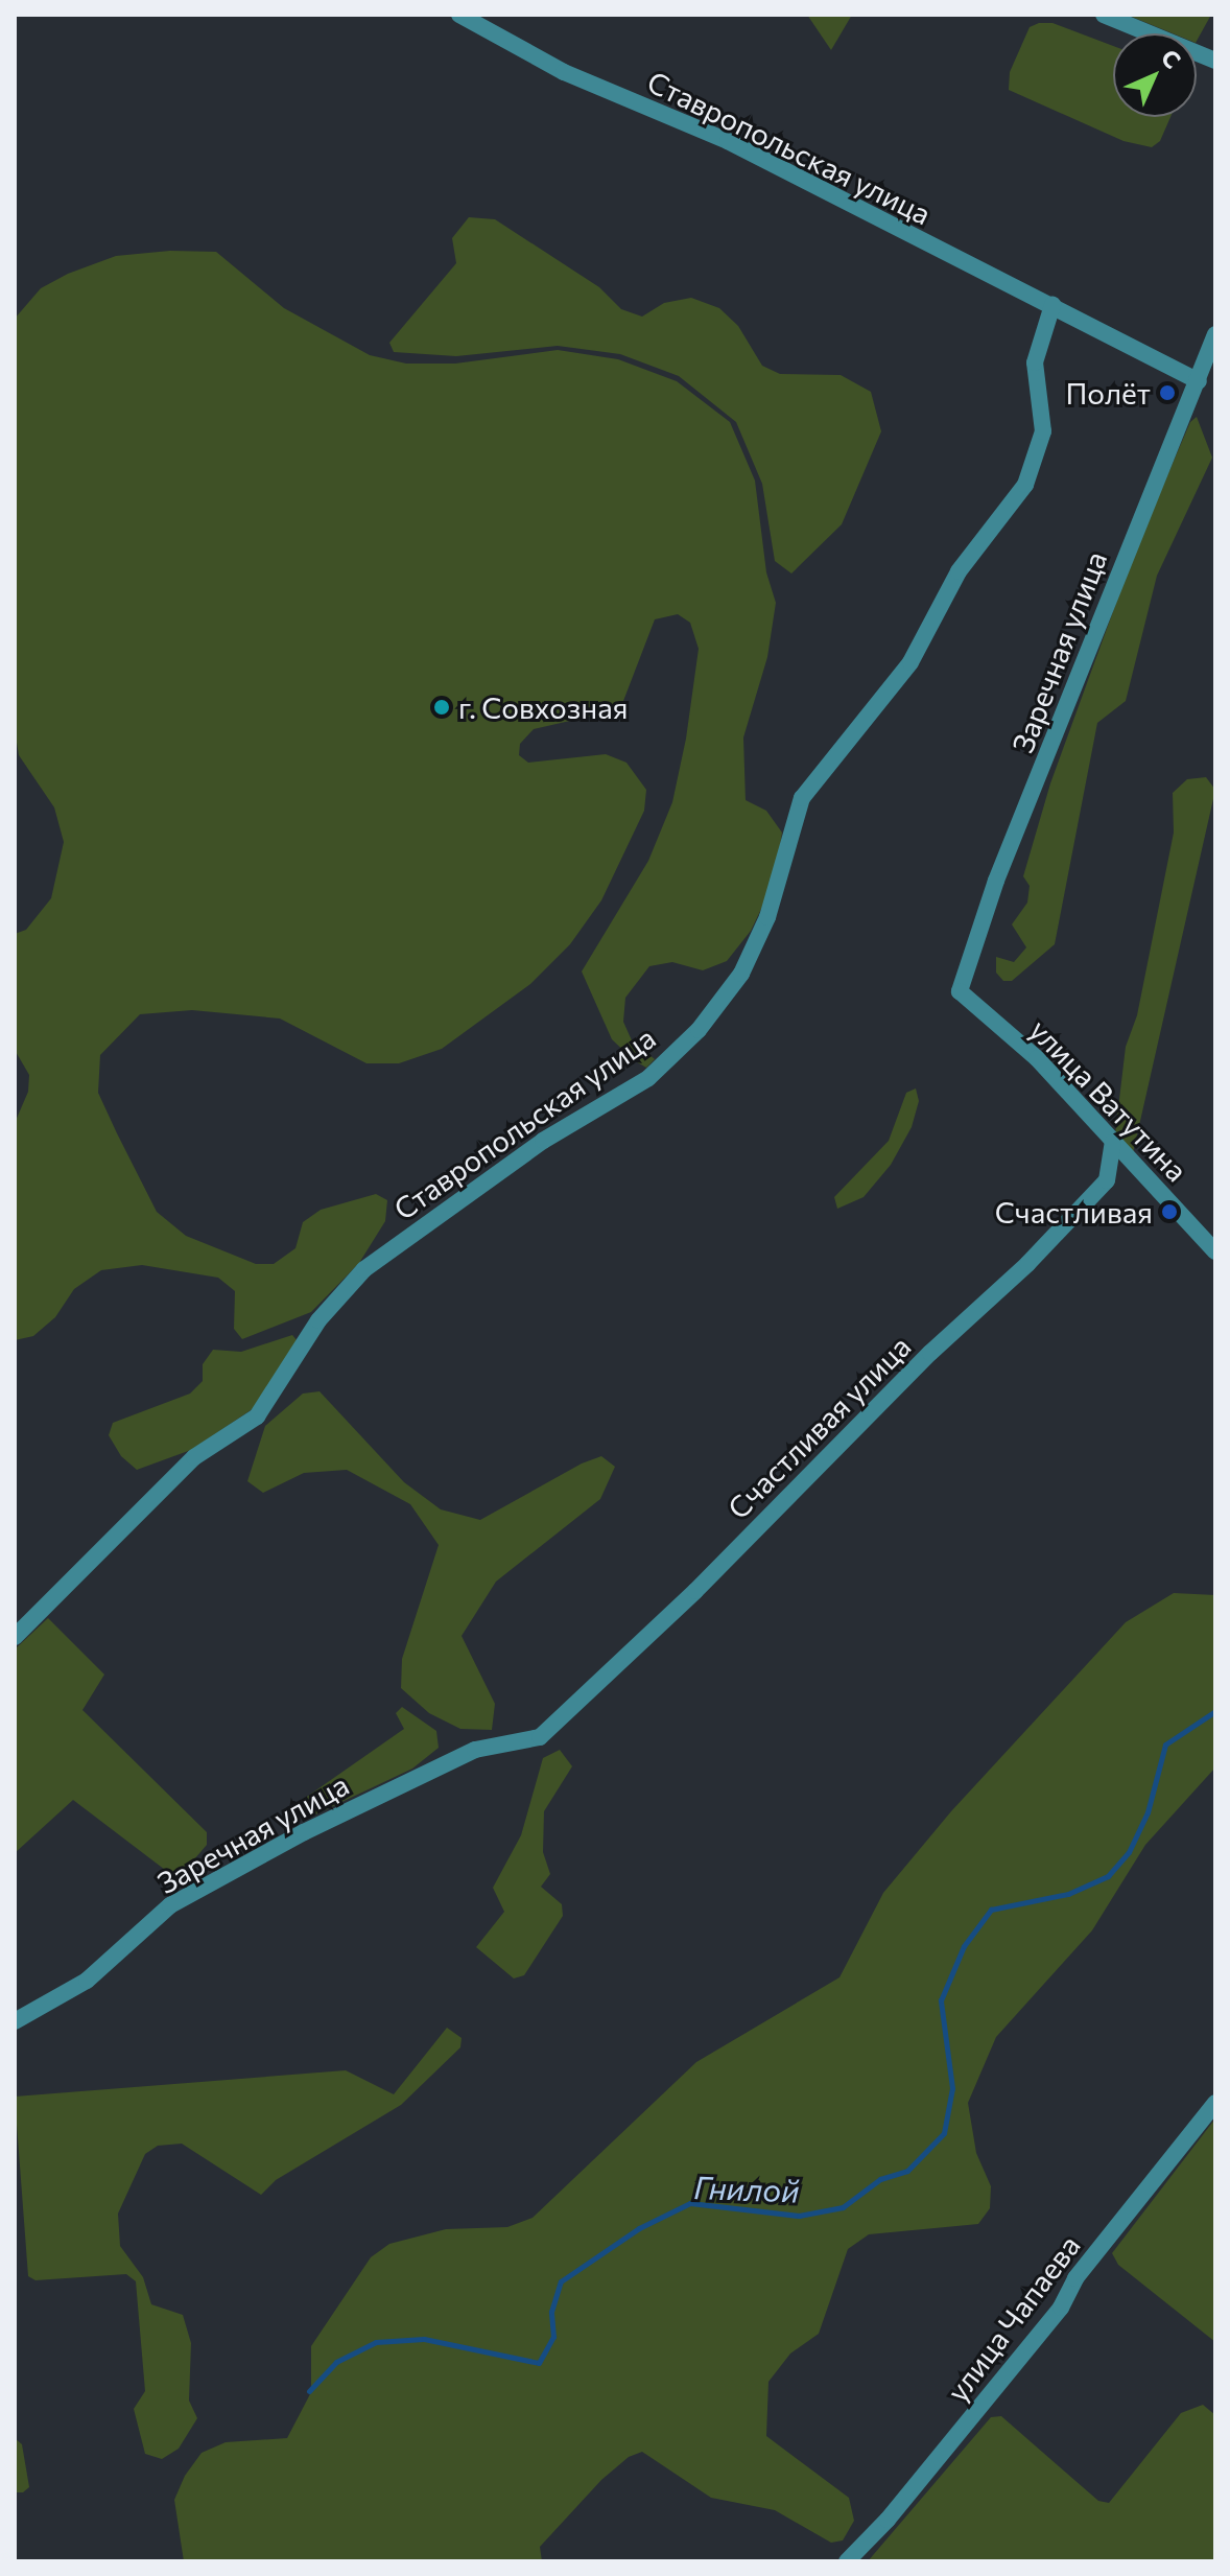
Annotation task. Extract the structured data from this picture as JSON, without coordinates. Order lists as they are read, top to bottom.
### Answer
{
  "streets": {
    "street": [
      "Ставропольская улица",
      "Заречная улица",
      "улица Ватутина",
      "Счастливая улица",
      "улица Чапаева"
    ]
  },
  "crossings": [
    ["Ставропольская улица", "Заречная улица"],
    ["Заречная улица", "улица Ватутина"],
    ["Заречная улица", "Счастливая улица"],
    ["улица Ватутина", "Счастливая улица"]
  ],
  "water": ["Гнилой"],
  "places": ["Полёт", "г. Совхозная", "Счастливая"],
  "north": "top right"
}
